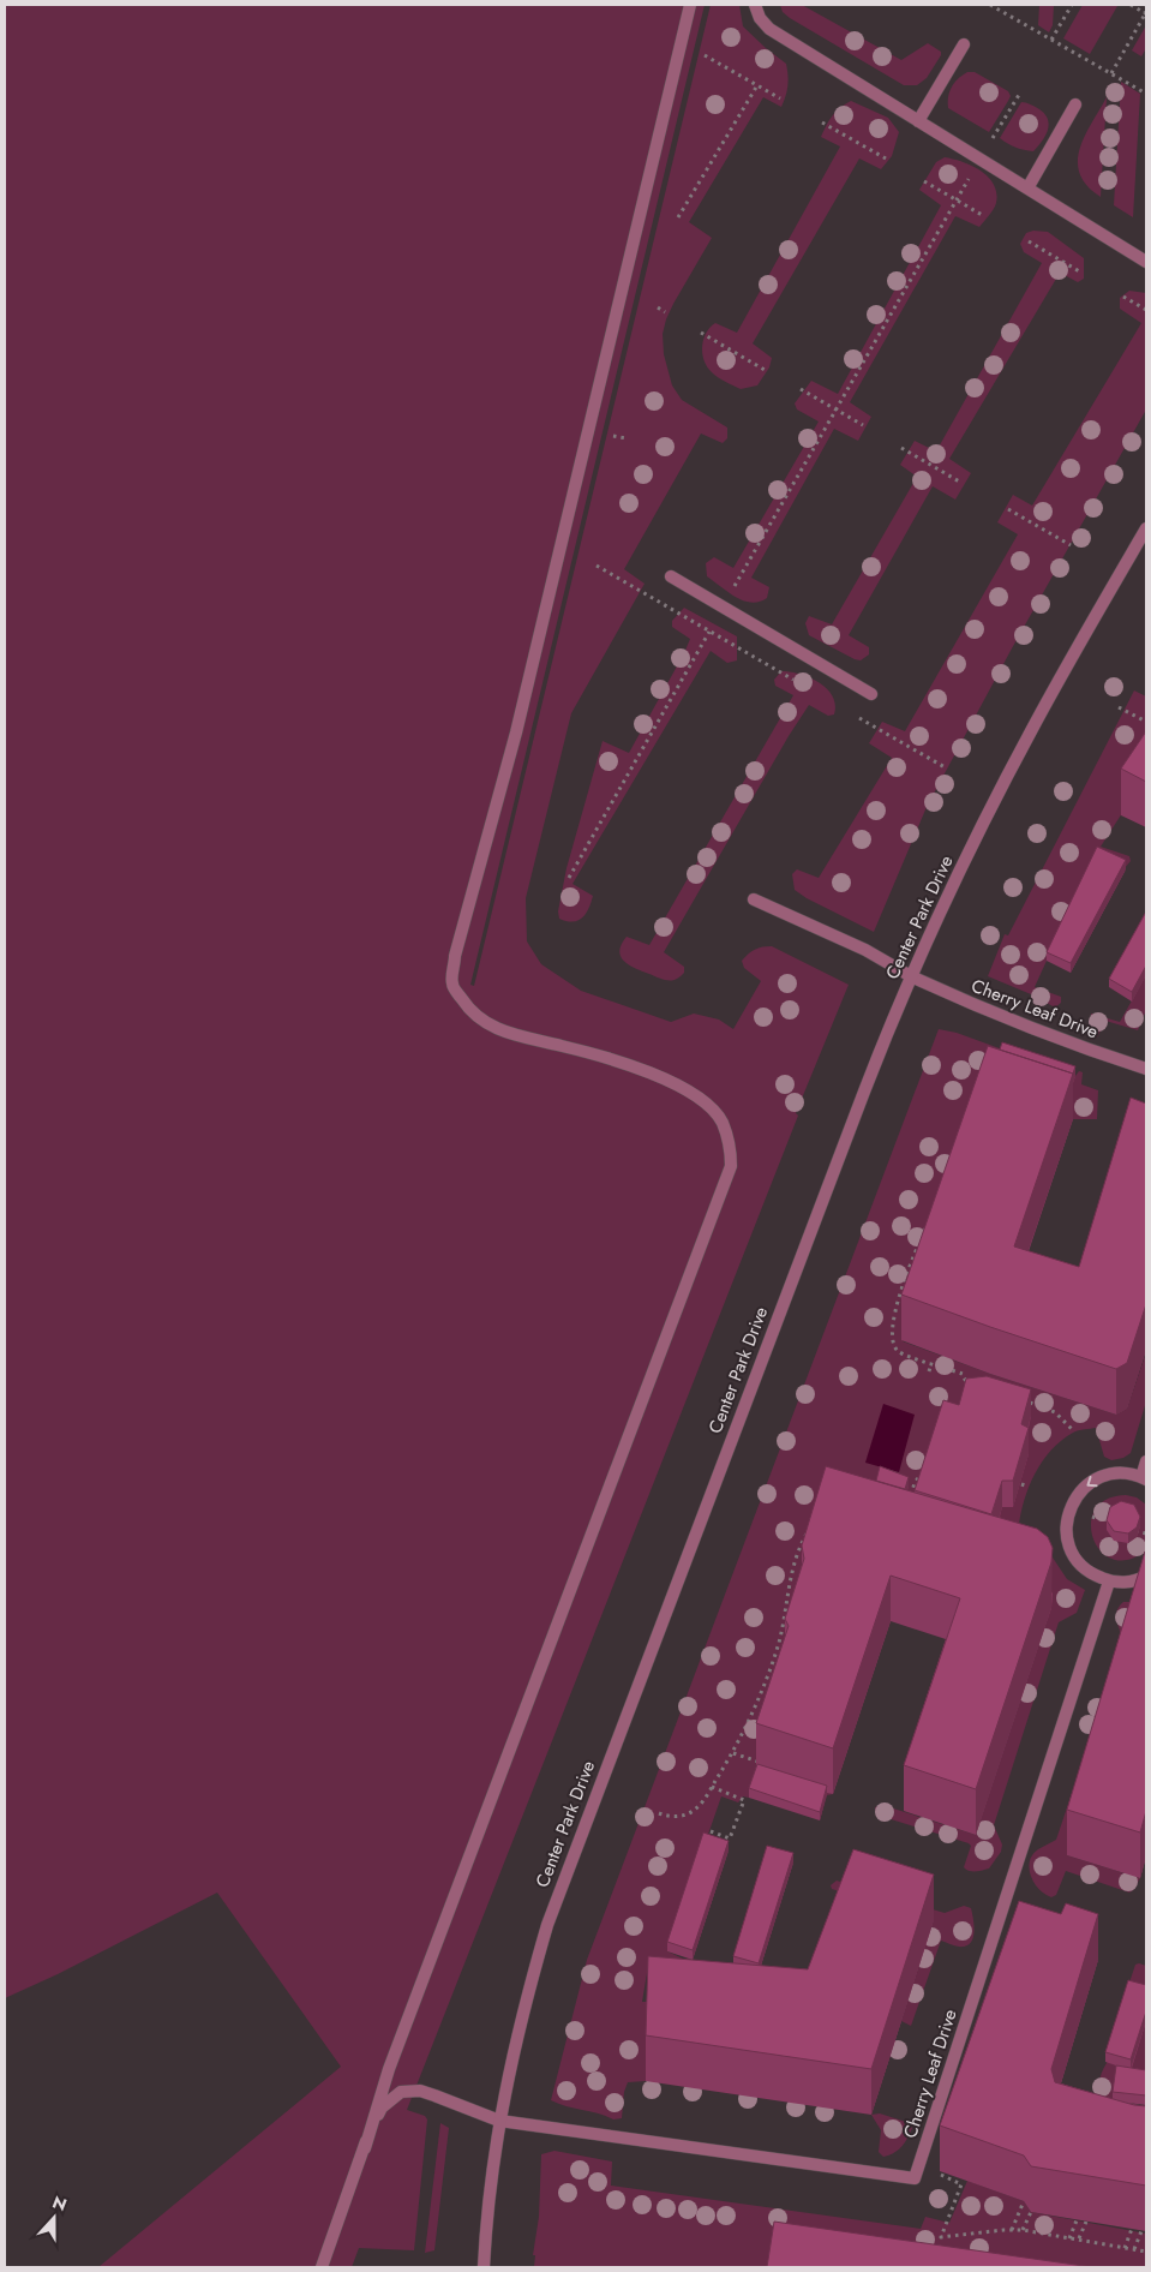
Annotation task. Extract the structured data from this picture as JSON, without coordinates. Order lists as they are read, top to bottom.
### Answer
{
  "streets": {
    "street": ["Center Park Drive", "Cherry Leaf Drive"]
  },
  "crossings": [
    ["Center Park Drive", "Cherry Leaf Drive"]
  ],
  "north": "top"
}
